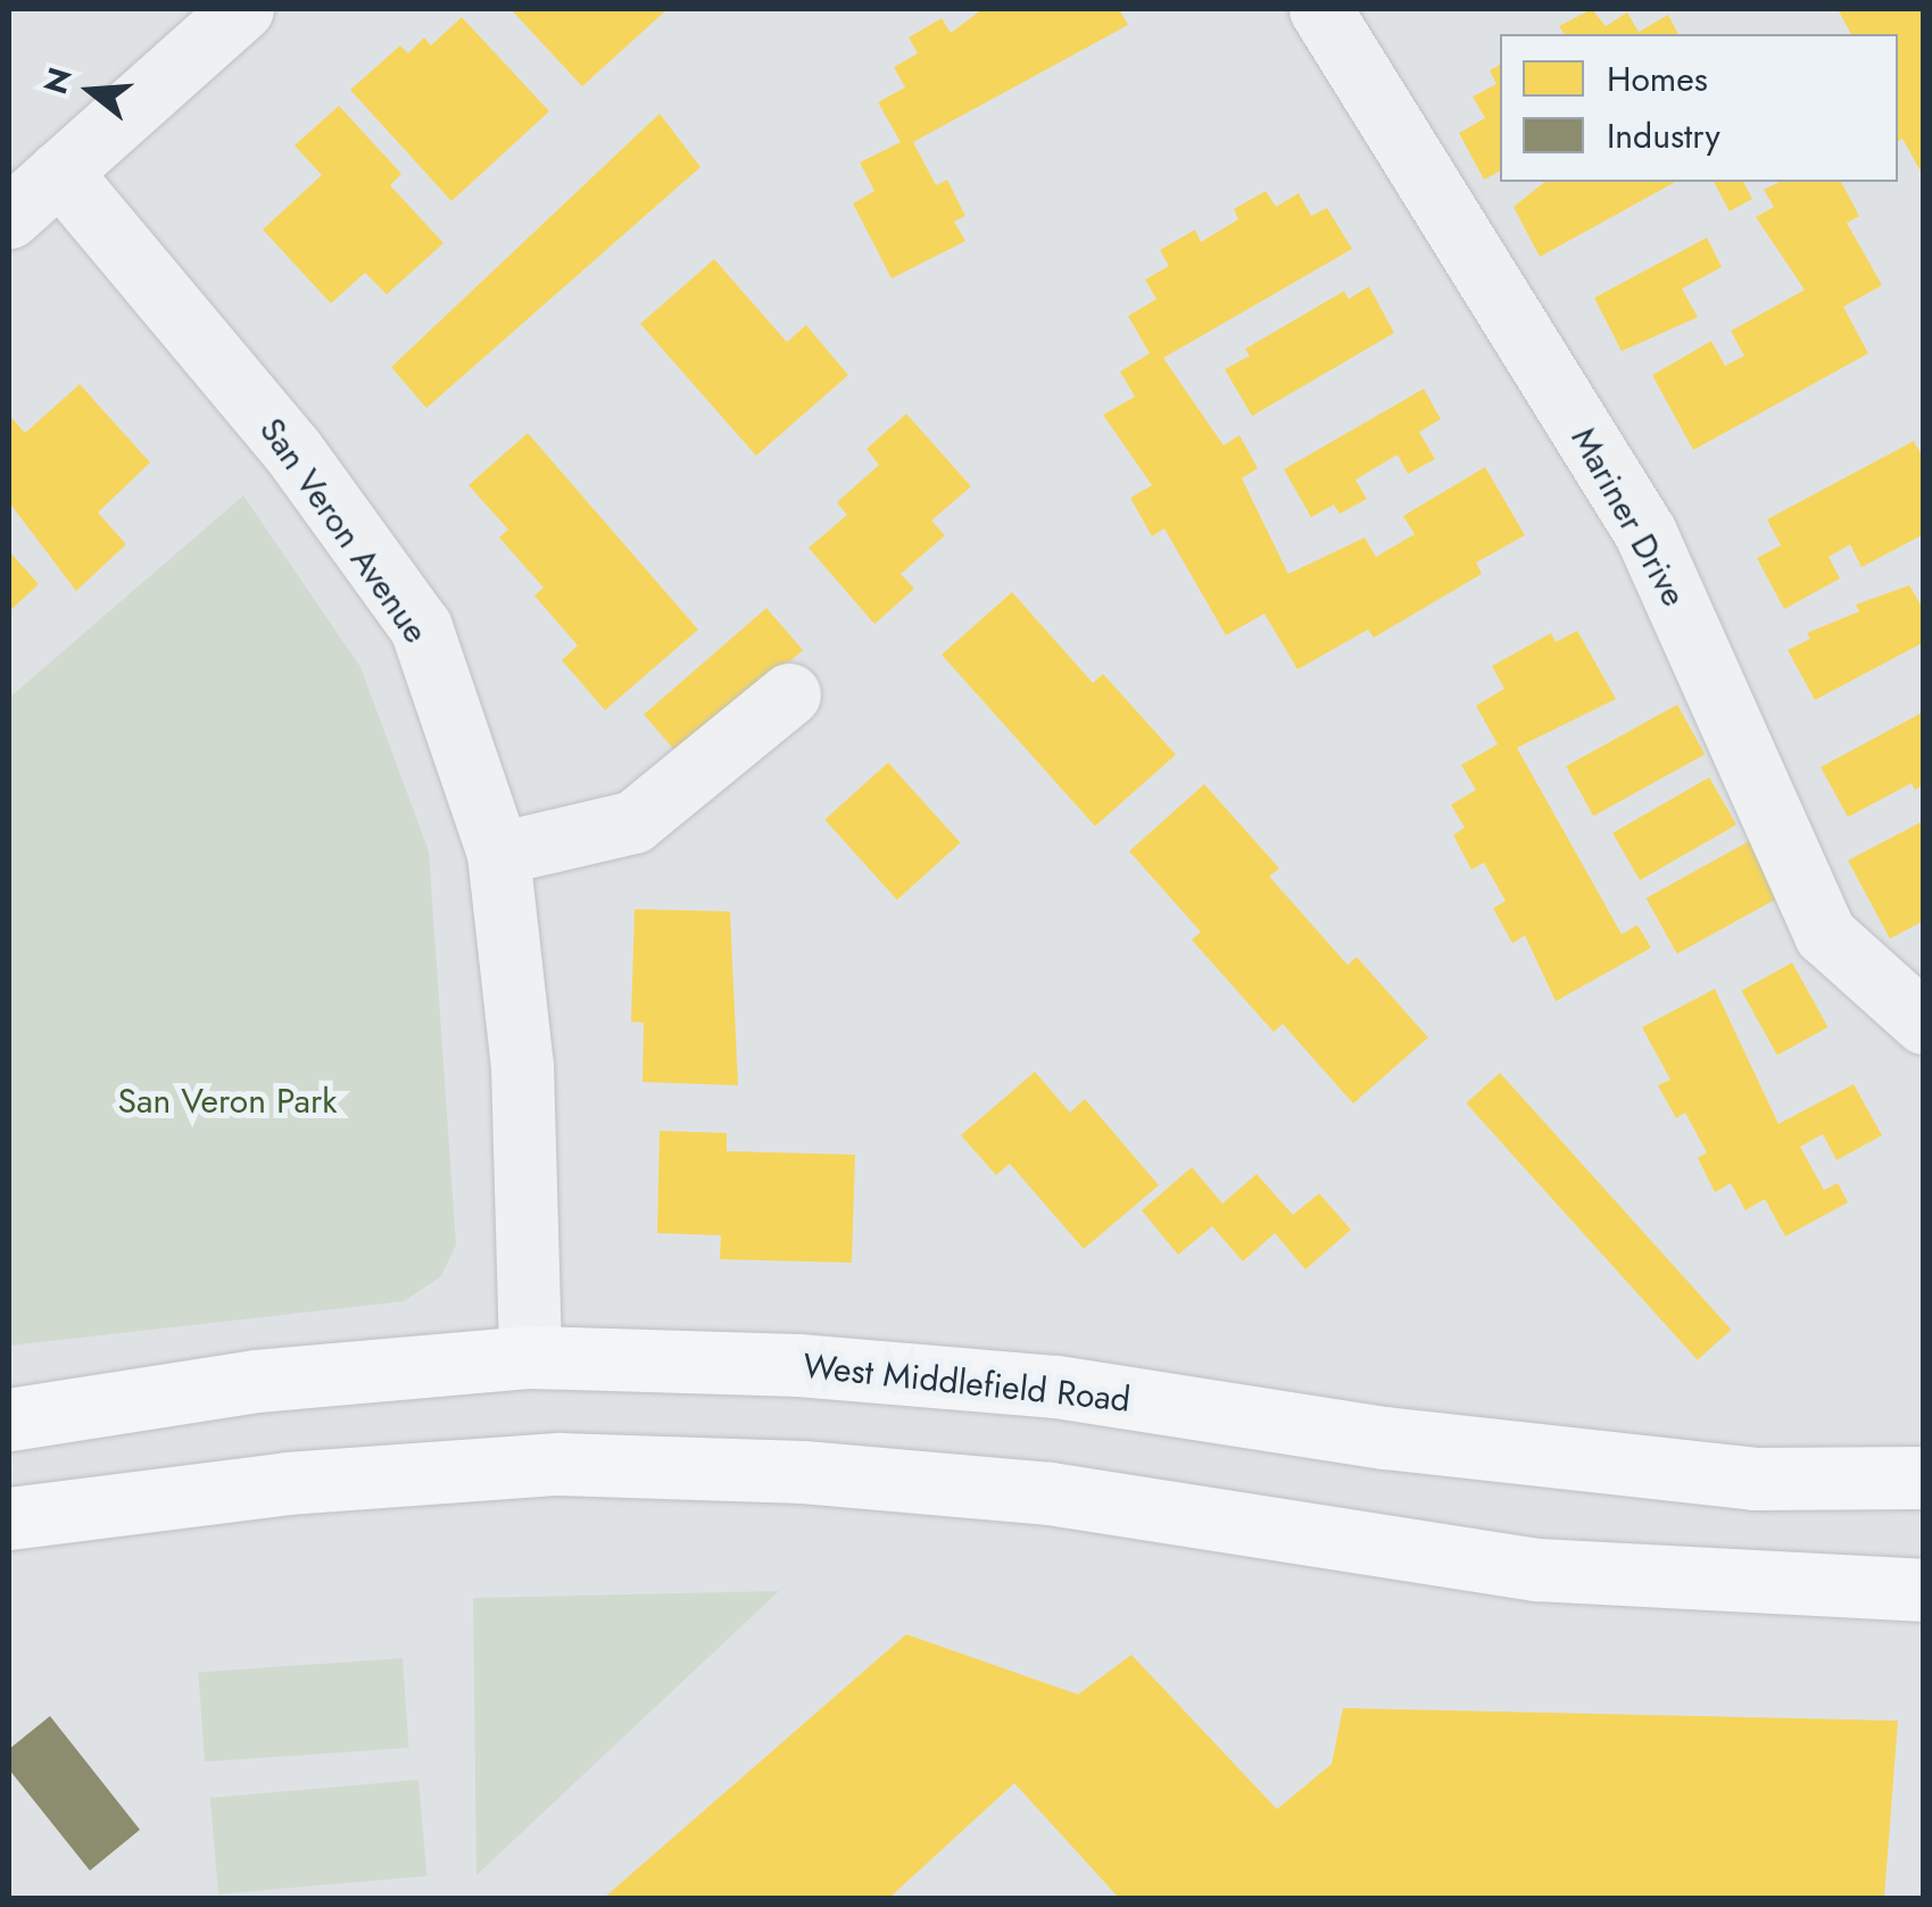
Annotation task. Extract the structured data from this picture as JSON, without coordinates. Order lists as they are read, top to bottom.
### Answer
{
  "streets": {
    "main road": ["West Middlefield Road"],
    "street": ["Mariner Drive", "San Veron Avenue"]
  },
  "crossings": [
    ["San Veron Avenue", "West Middlefield Road"]
  ],
  "parks": ["San Veron Park"],
  "legend": ["Homes", "Industry"],
  "north": "left"
}
